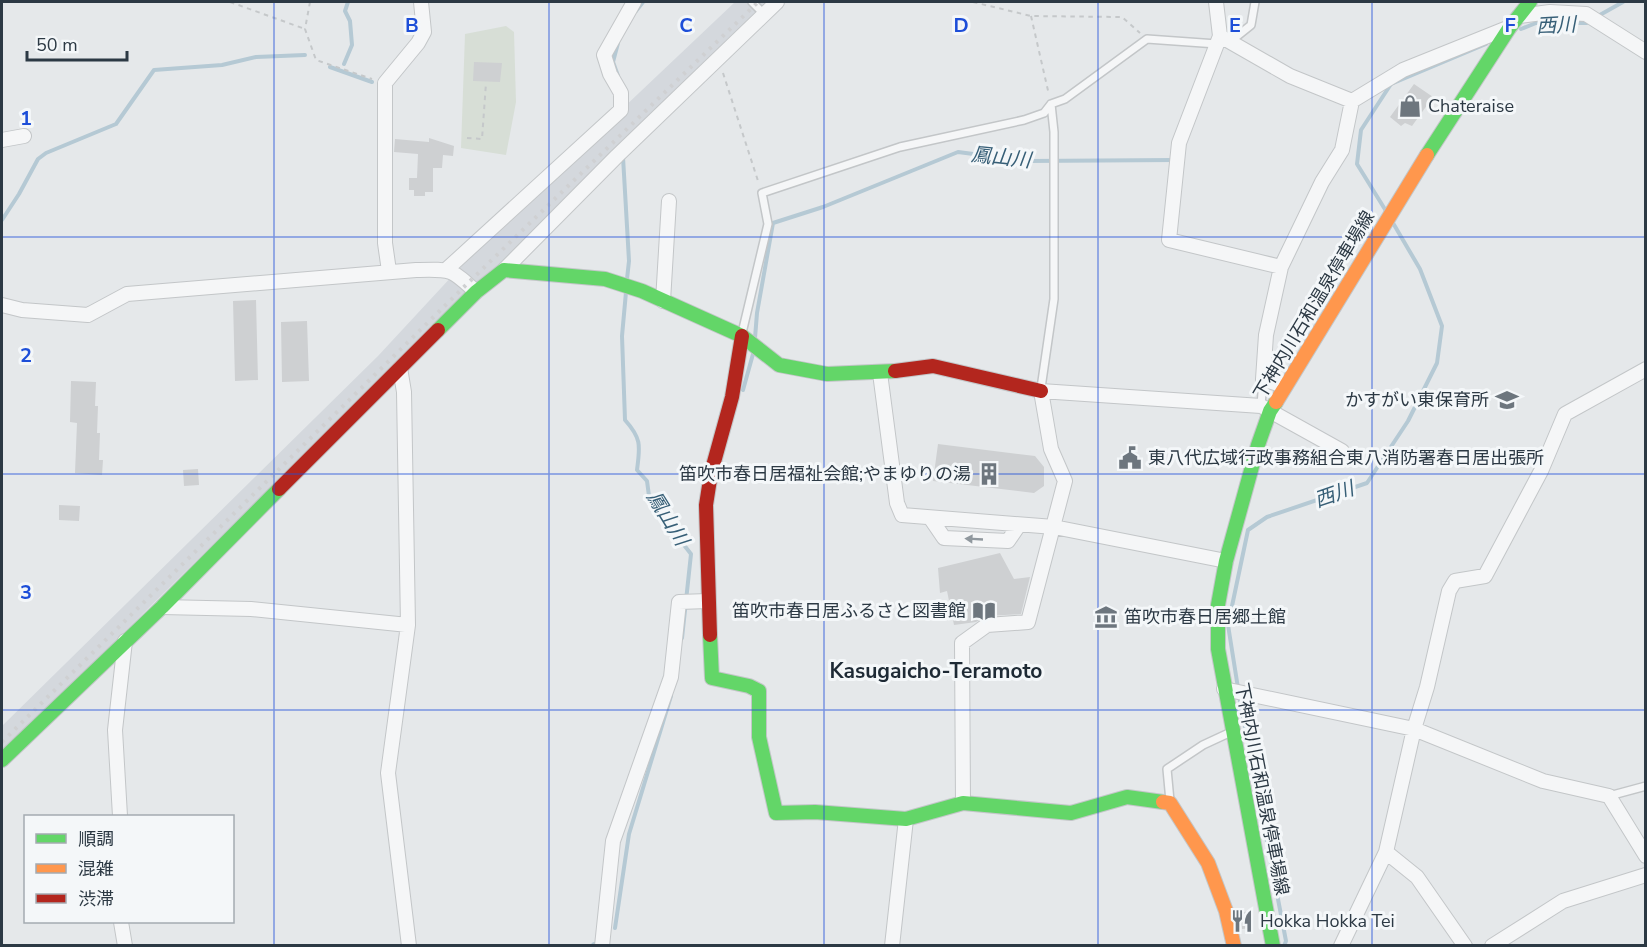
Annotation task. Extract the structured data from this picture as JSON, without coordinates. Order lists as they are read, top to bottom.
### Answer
{
  "streets": {
    "street": ["下神内川石和温泉停車場線"]
  },
  "districts": ["Kasugaicho-Teramoto"],
  "water": ["西川", "鳳山川"],
  "places": {
    "shop": ["Chateraise"],
    "school or university": ["かすがい東保育所"],
    "public building": ["東八代広域行政事務組合東八消防署春日居出張所"],
    "building": ["笛吹市春日居福祉会館;やまゆりの湯"],
    "library": ["笛吹市春日居ふるさと図書館"],
    "museum": ["笛吹市春日居郷土館"],
    "restaurant": ["Hokka Hokka Tei"]
  },
  "legend": ["順調", "混雑", "渋滞"],
  "scale_bar": "50 m",
  "grid": {
    "columns": [
      "B",
      "C",
      "D",
      "E",
      "F"
    ],
    "rows": ["1", "2", "3"]
  }
}
